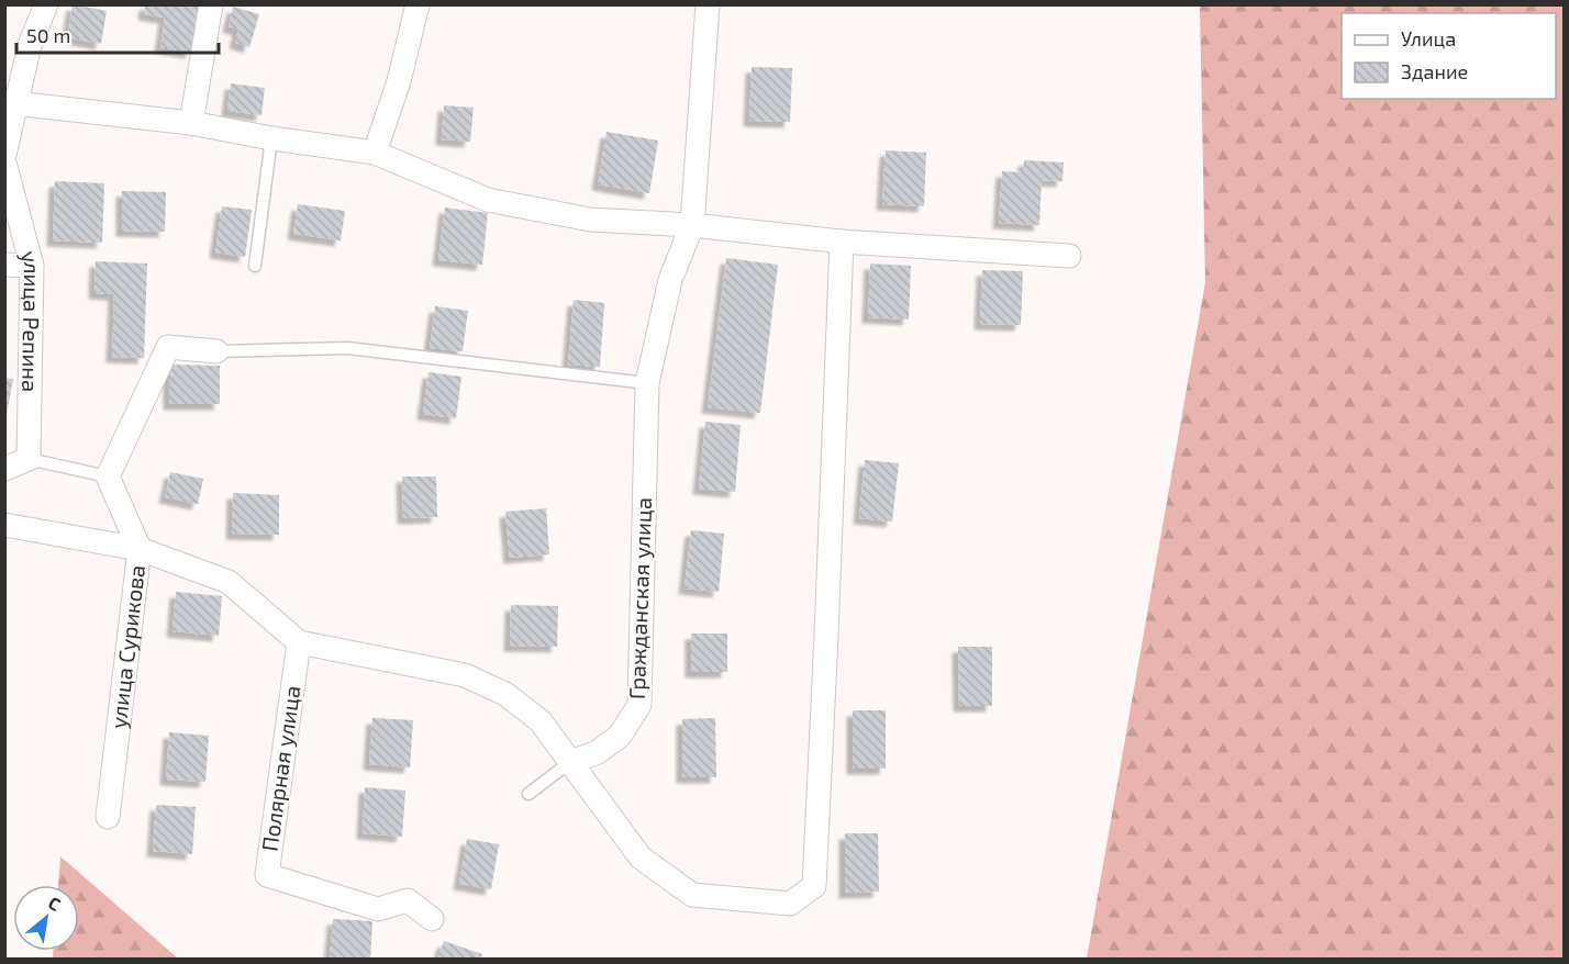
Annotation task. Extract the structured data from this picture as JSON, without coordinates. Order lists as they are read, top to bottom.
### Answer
{
  "streets": {
    "street": [
      "улица Репина",
      "Гражданская улица",
      "улица Сурикова",
      "Полярная улица"
    ]
  },
  "legend": ["Улица", "Здание"],
  "scale_bar": "50 m",
  "north": "top right"
}
